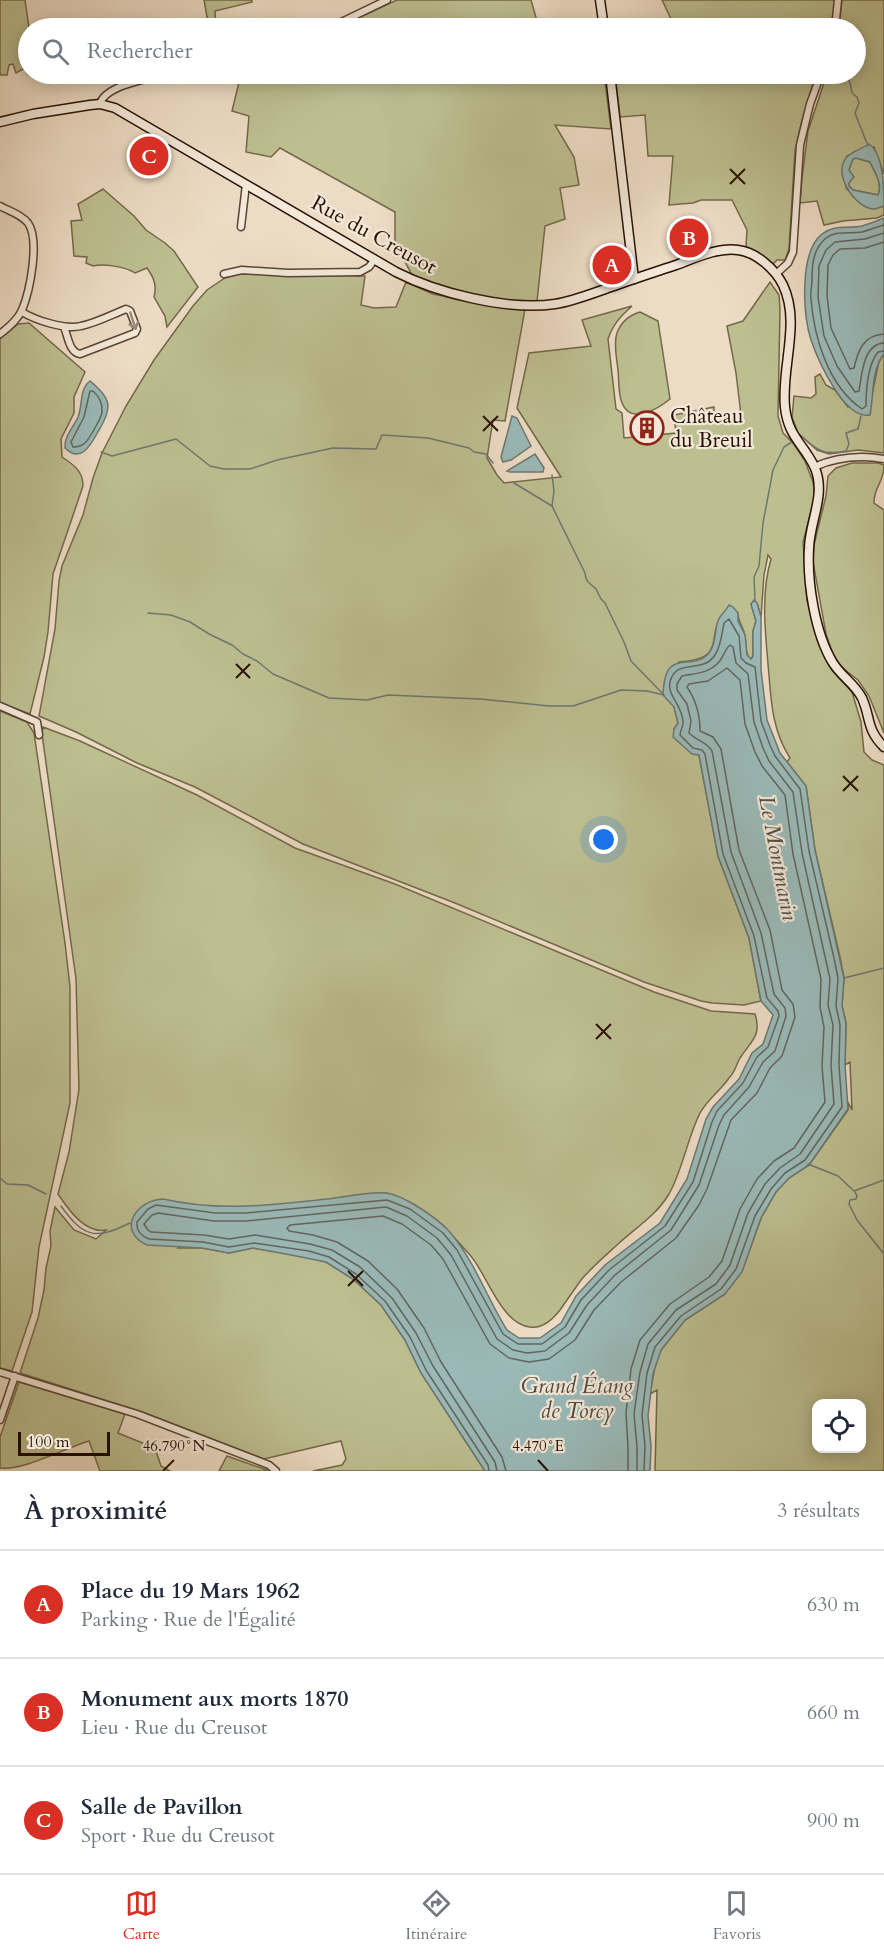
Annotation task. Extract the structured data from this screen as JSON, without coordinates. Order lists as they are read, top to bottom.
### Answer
{
  "streets": {
    "street": ["Rue du Creusot"]
  },
  "water": ["Le Montmarin", "Grand Étang de Torcy"],
  "places": {
    "building": ["Château du Breuil"]
  },
  "scale_bar": "100 m",
  "page": {
    "search": "Rechercher",
    "pins": ["C", "B", "A"],
    "scale": "100 m",
    "heading": ["À proximité", "3 résultats"],
    "list": [
      {
        "mark": "A",
        "name": "Place du 19 Mars 1962",
        "note": "Parking · Rue de l'Égalité",
        "value": "630 m"
      },
      {
        "mark": "B",
        "name": "Monument aux morts 1870",
        "note": "Lieu · Rue du Creusot",
        "value": "660 m"
      },
      {
        "mark": "C",
        "name": "Salle de Pavillon",
        "note": "Sport · Rue du Creusot",
        "value": "900 m"
      }
    ],
    "nav": ["Carte", "Itinéraire", "Favoris"]
  },
  "coordinates": ["46.790°N", "4.470°E"]
}
